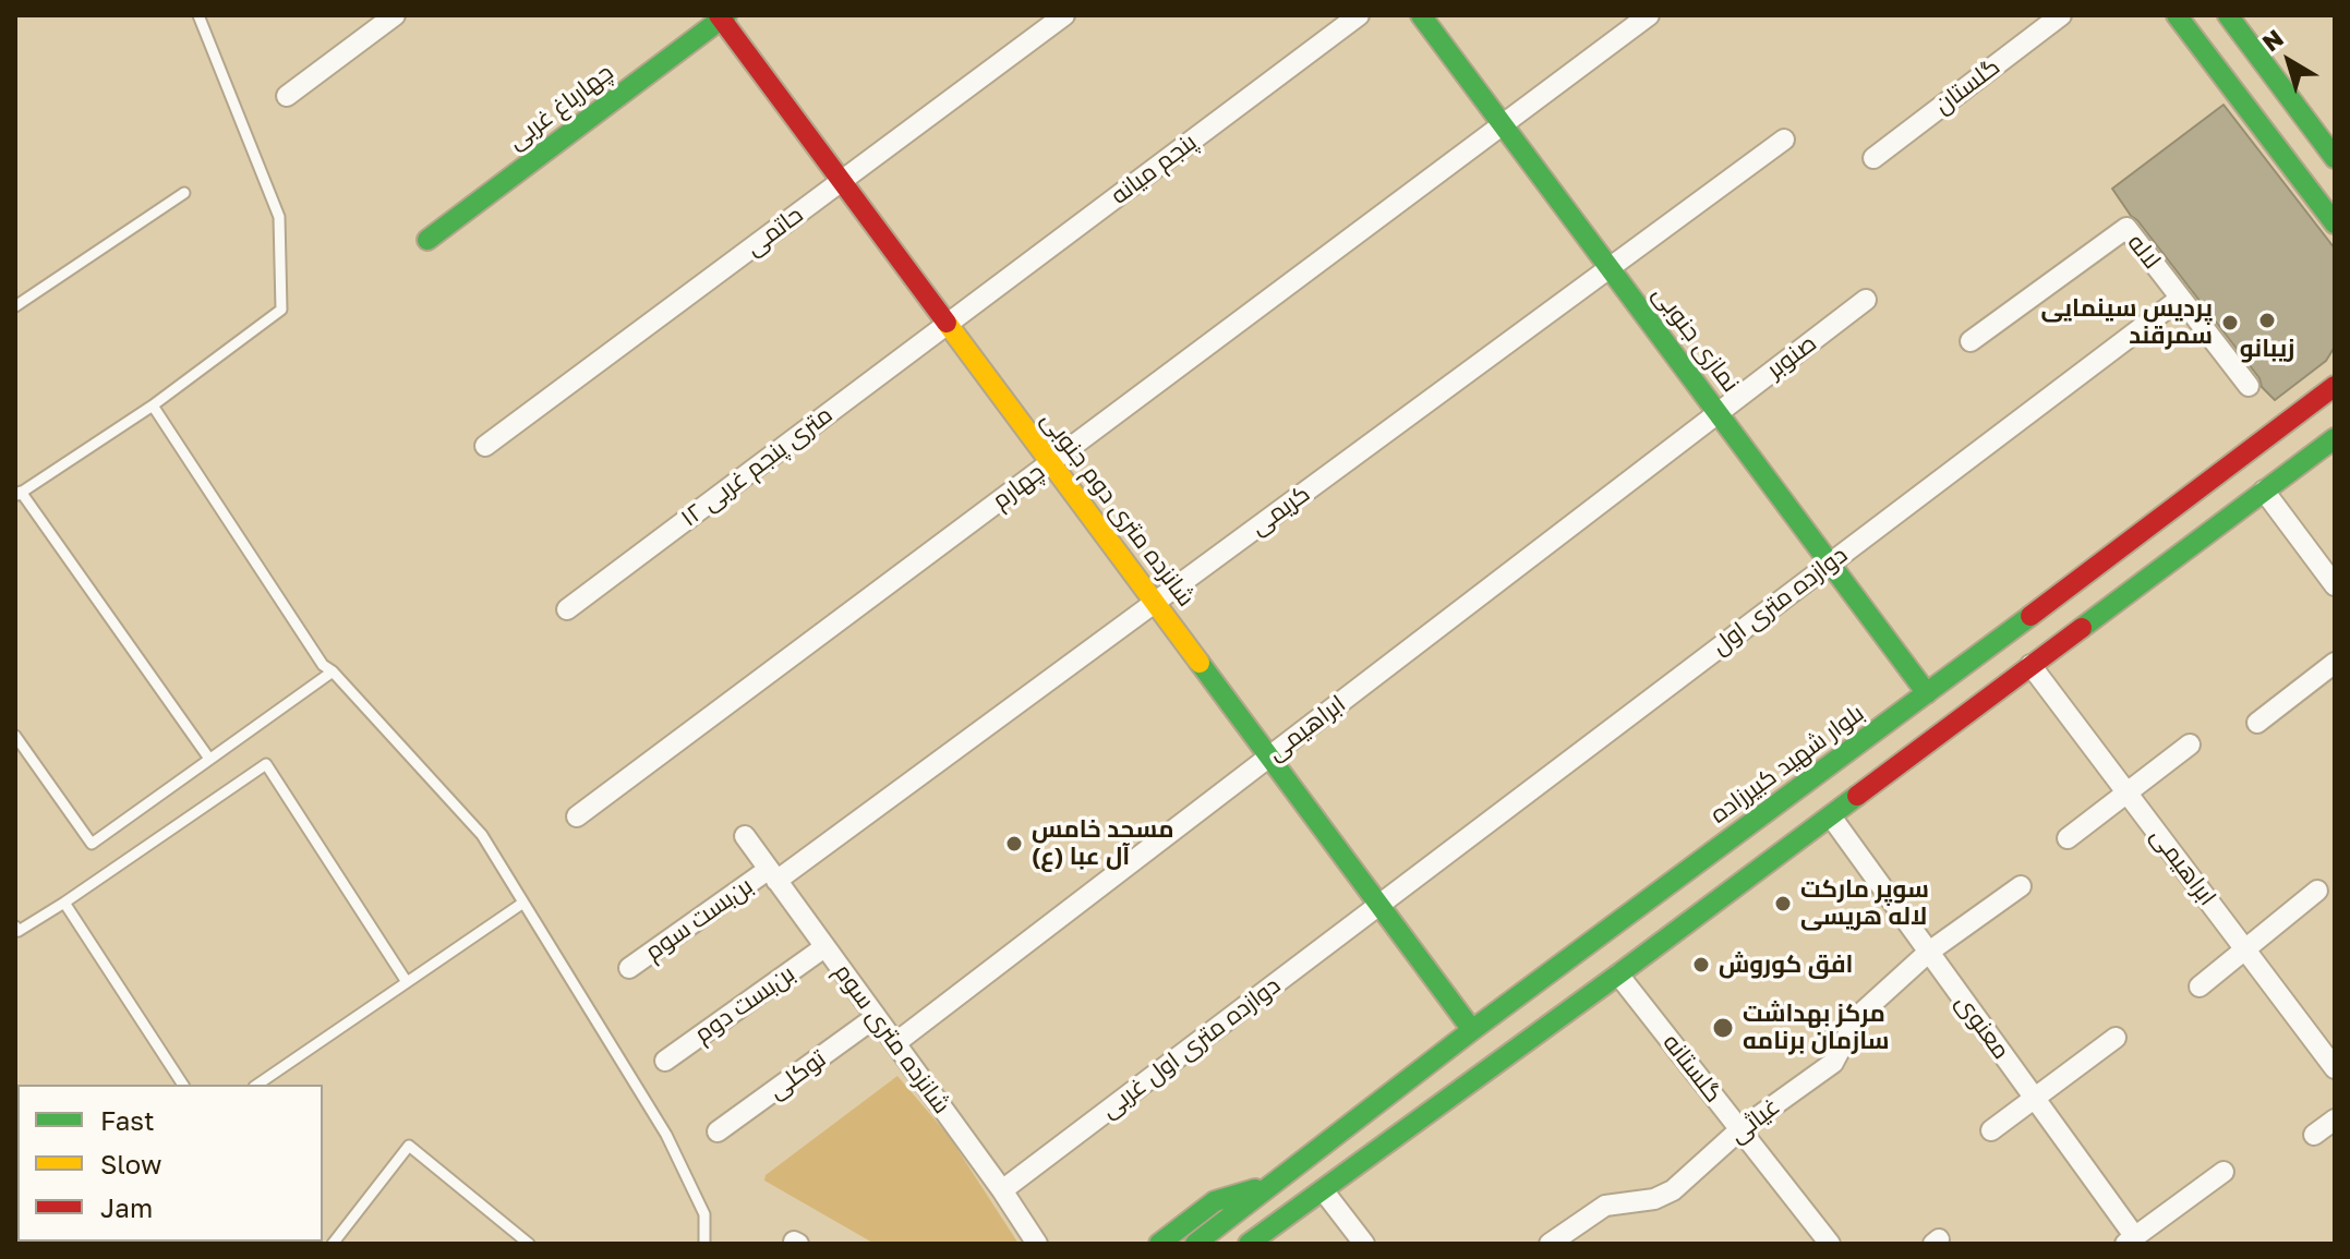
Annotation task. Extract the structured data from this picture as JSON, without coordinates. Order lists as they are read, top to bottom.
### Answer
{
  "streets": {
    "main road": [
      "چهارباغ غربی",
      "نمازی جنوبی",
      "شانزده متری دوم جنوبی",
      "بلوار شهید کبیرزاده"
    ],
    "street": [
      "گلستان",
      "پنجم میانه",
      "حاتمی",
      "لاله",
      "صنوبر",
      "۱۲ متری پنجم غربی",
      "چهارم",
      "کریمی",
      "دوازده متری اول",
      "ابراهیمی",
      "بن‌بست سوم",
      "بن‌بست دوم",
      "معنوی",
      "شانزده متری سوم",
      "دوازده متری اول غربی",
      "گلستانه",
      "توکلی",
      "غیاثی"
    ]
  },
  "crossings": [
    ["چهارباغ غربی", "شانزده متری دوم جنوبی"],
    ["پنجم میانه", "۱۲ متری پنجم غربی"],
    ["پنجم میانه", "شانزده متری دوم جنوبی"],
    ["حاتمی", "شانزده متری دوم جنوبی"],
    ["لاله", "دوازده متری اول"],
    ["نمازی جنوبی", "صنوبر"],
    ["نمازی جنوبی", "چهارم"],
    ["نمازی جنوبی", "کریمی"],
    ["نمازی جنوبی", "دوازده متری اول"],
    ["نمازی جنوبی", "ابراهیمی"],
    ["نمازی جنوبی", "بلوار شهید کبیرزاده"],
    ["صنوبر", "ابراهیمی"],
    ["۱۲ متری پنجم غربی", "شانزده متری دوم جنوبی"],
    ["چهارم", "شانزده متری دوم جنوبی"],
    ["شانزده متری دوم جنوبی", "کریمی"],
    ["شانزده متری دوم جنوبی", "دوازده متری اول"],
    ["شانزده متری دوم جنوبی", "ابراهیمی"],
    ["شانزده متری دوم جنوبی", "بلوار شهید کبیرزاده"],
    ["شانزده متری دوم جنوبی", "دوازده متری اول غربی"],
    ["کریمی", "بن‌بست سوم"],
    ["کریمی", "شانزده متری سوم"],
    ["دوازده متری اول", "دوازده متری اول غربی"],
    ["ابراهیمی", "شانزده متری سوم"],
    ["بن‌بست سوم", "شانزده متری سوم"],
    ["بن‌بست دوم", "شانزده متری سوم"],
    ["معنوی", "غیاثی"],
    ["شانزده متری سوم", "دوازده متری اول غربی"],
    ["شانزده متری سوم", "توکلی"],
    ["گلستانه", "غیاثی"]
  ],
  "places": [
    "زیبانو",
    "پردیس سینمایی سمرقند",
    "مسجد خامس آل عبا (ع)",
    "سوپر مارکت لاله هریسی",
    "افق کوروش",
    "مرکز بهداشت سازمان برنامه"
  ],
  "legend": ["Fast", "Slow", "Jam"],
  "north": "top left"
}
